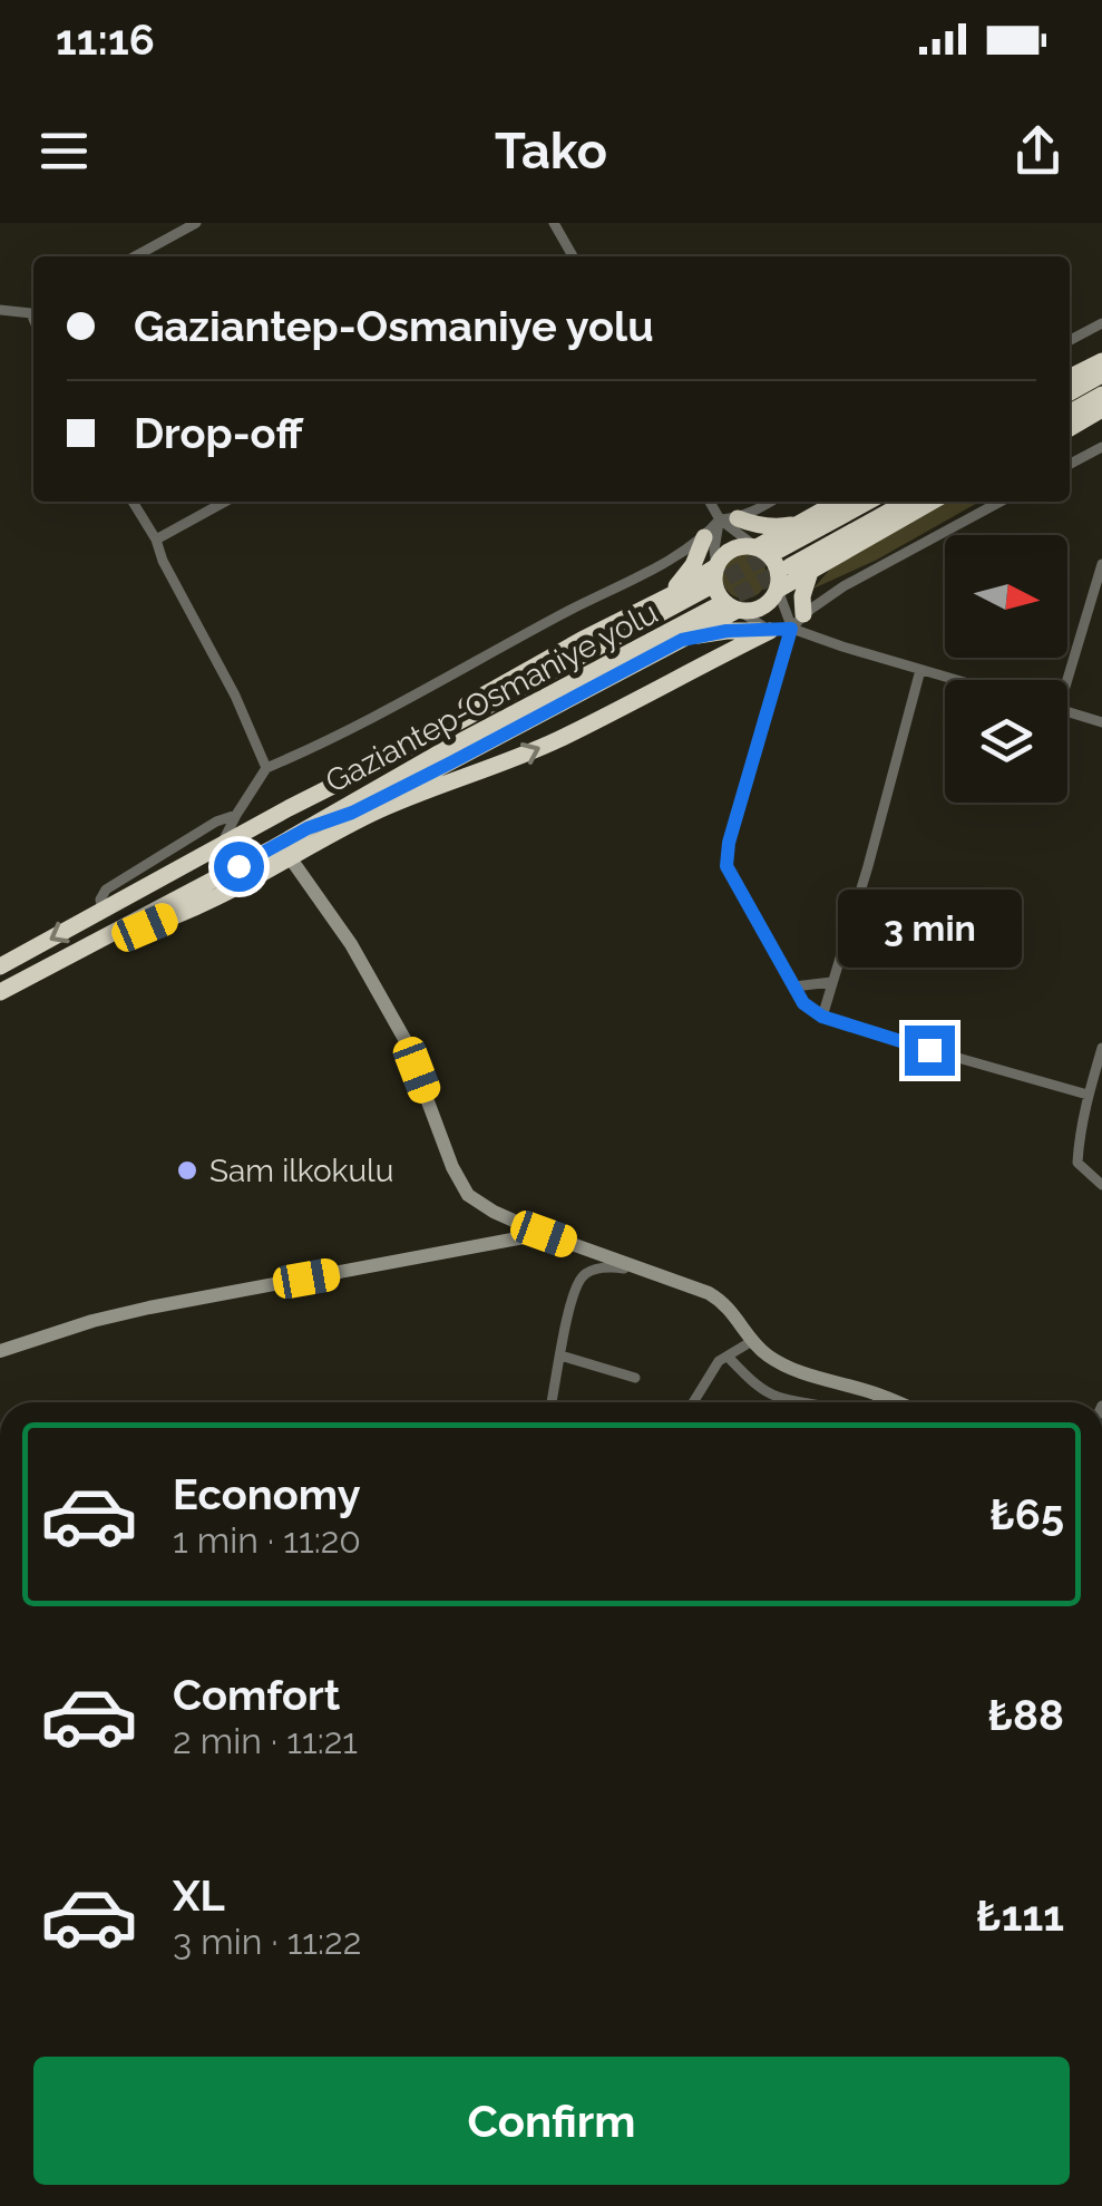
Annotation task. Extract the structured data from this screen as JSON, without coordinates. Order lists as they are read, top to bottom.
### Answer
{
  "streets": {
    "highway": ["Gaziantep-Osmaniye yolu"]
  },
  "places": ["Sam ilkokulu"],
  "north": "right",
  "page": {
    "status": "11:16",
    "header": "Tako",
    "banner": ["Gaziantep-Osmaniye yolu", "Drop-off"],
    "bubble": "3 min",
    "list": [
      {
        "name": "Economy",
        "note": "1 min · 11:20",
        "value": "₺65"
      },
      {
        "name": "Comfort",
        "note": "2 min · 11:21",
        "value": "₺88"
      },
      {
        "name": "XL",
        "note": "3 min · 11:22",
        "value": "₺111"
      }
    ],
    "buttons": "Confirm"
  }
}
